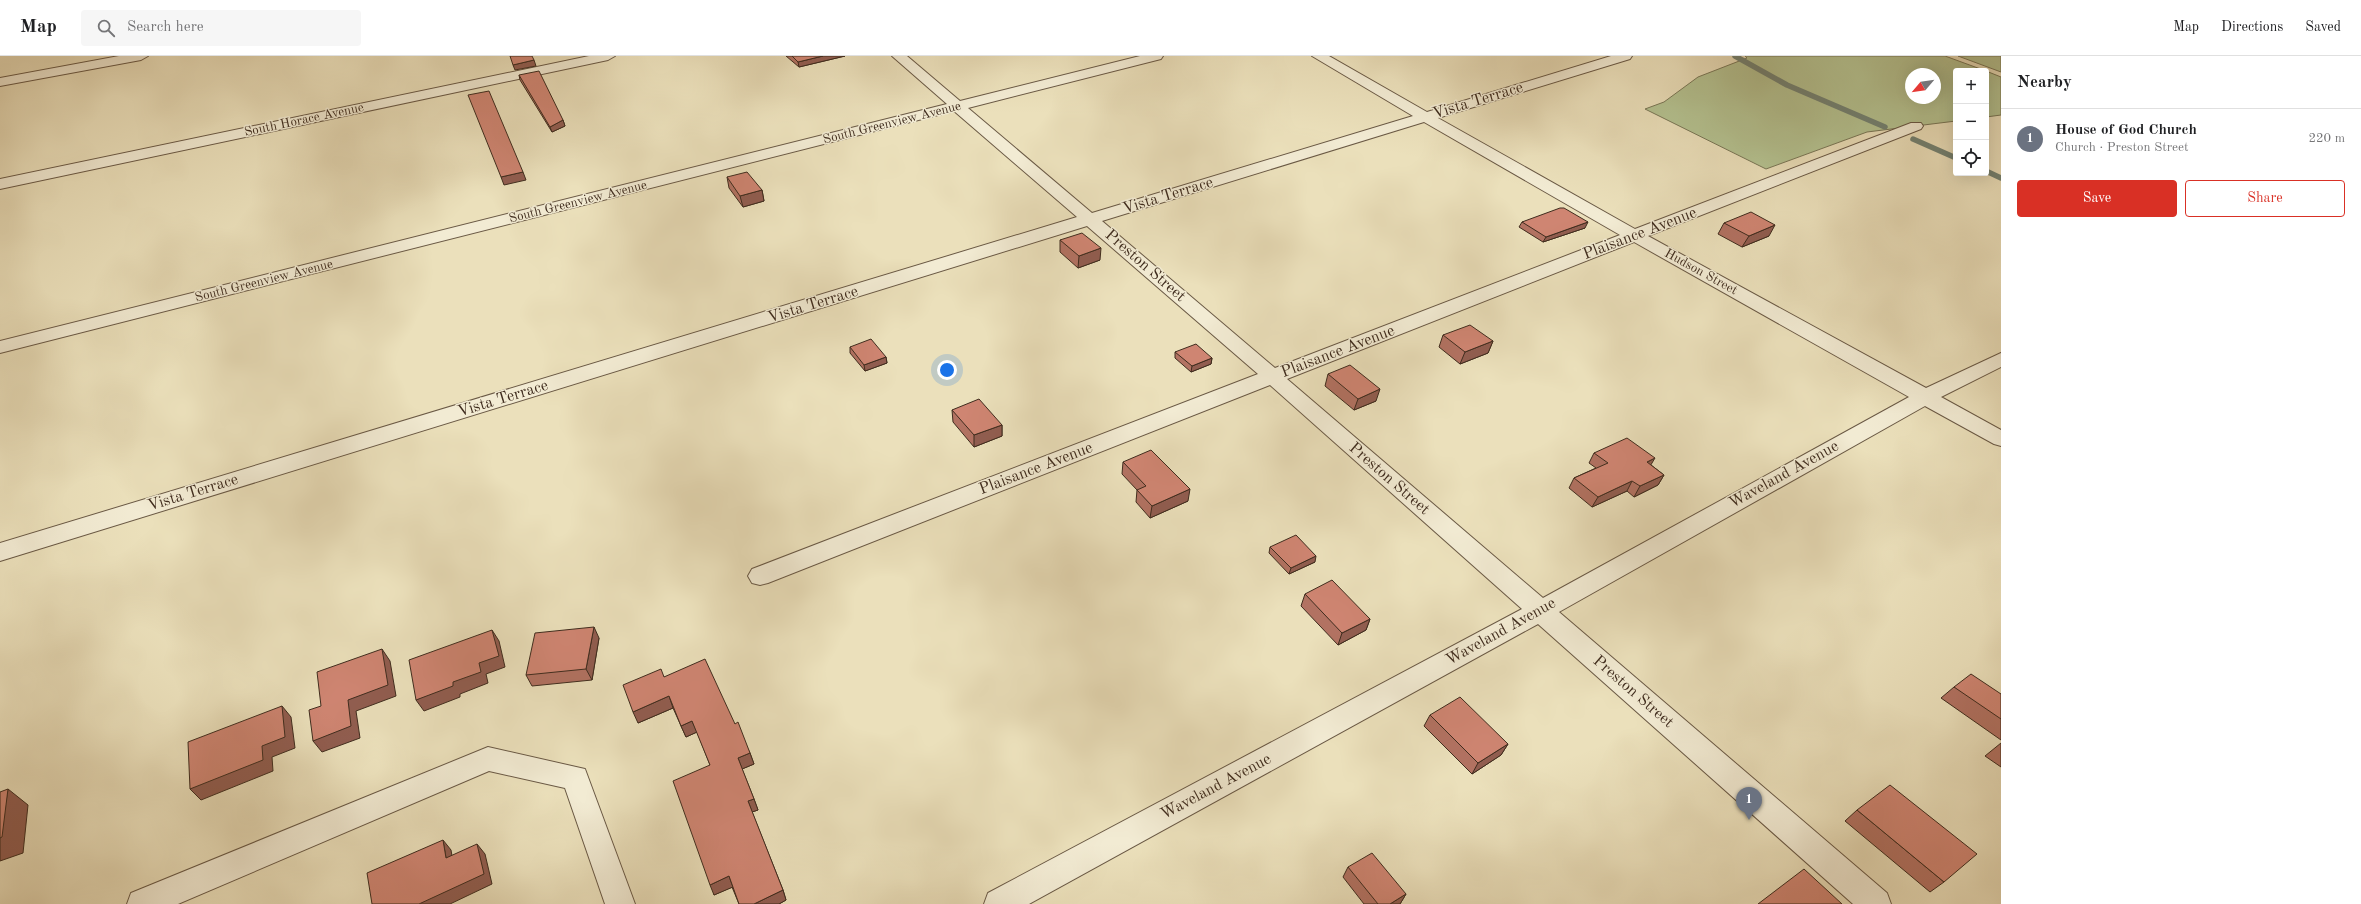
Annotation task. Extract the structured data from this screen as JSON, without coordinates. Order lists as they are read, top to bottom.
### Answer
{
  "streets": {
    "street": [
      "Vista Terrace",
      "South Horace Avenue",
      "South Greenview Avenue",
      "Plaisance Avenue",
      "Preston Street",
      "Hudson Street",
      "Waveland Avenue"
    ]
  },
  "crossings": [
    ["Vista Terrace", "Preston Street"],
    ["Vista Terrace", "Hudson Street"],
    ["South Greenview Avenue", "Preston Street"],
    ["Plaisance Avenue", "Preston Street"],
    ["Plaisance Avenue", "Hudson Street"],
    ["Preston Street", "Waveland Avenue"],
    ["Hudson Street", "Waveland Avenue"]
  ],
  "north": "bottom left",
  "page": {
    "header": "Map",
    "search": "Search here",
    "nav": ["Map", "Directions", "Saved"],
    "heading": "Nearby",
    "map_buttons": ["+", "−"],
    "list": [
      {
        "mark": "1",
        "name": "House of God Church",
        "note": "Church · Preston Street",
        "value": "220 m"
      }
    ],
    "buttons": ["Save", "Share"],
    "pins": "1"
  }
}
